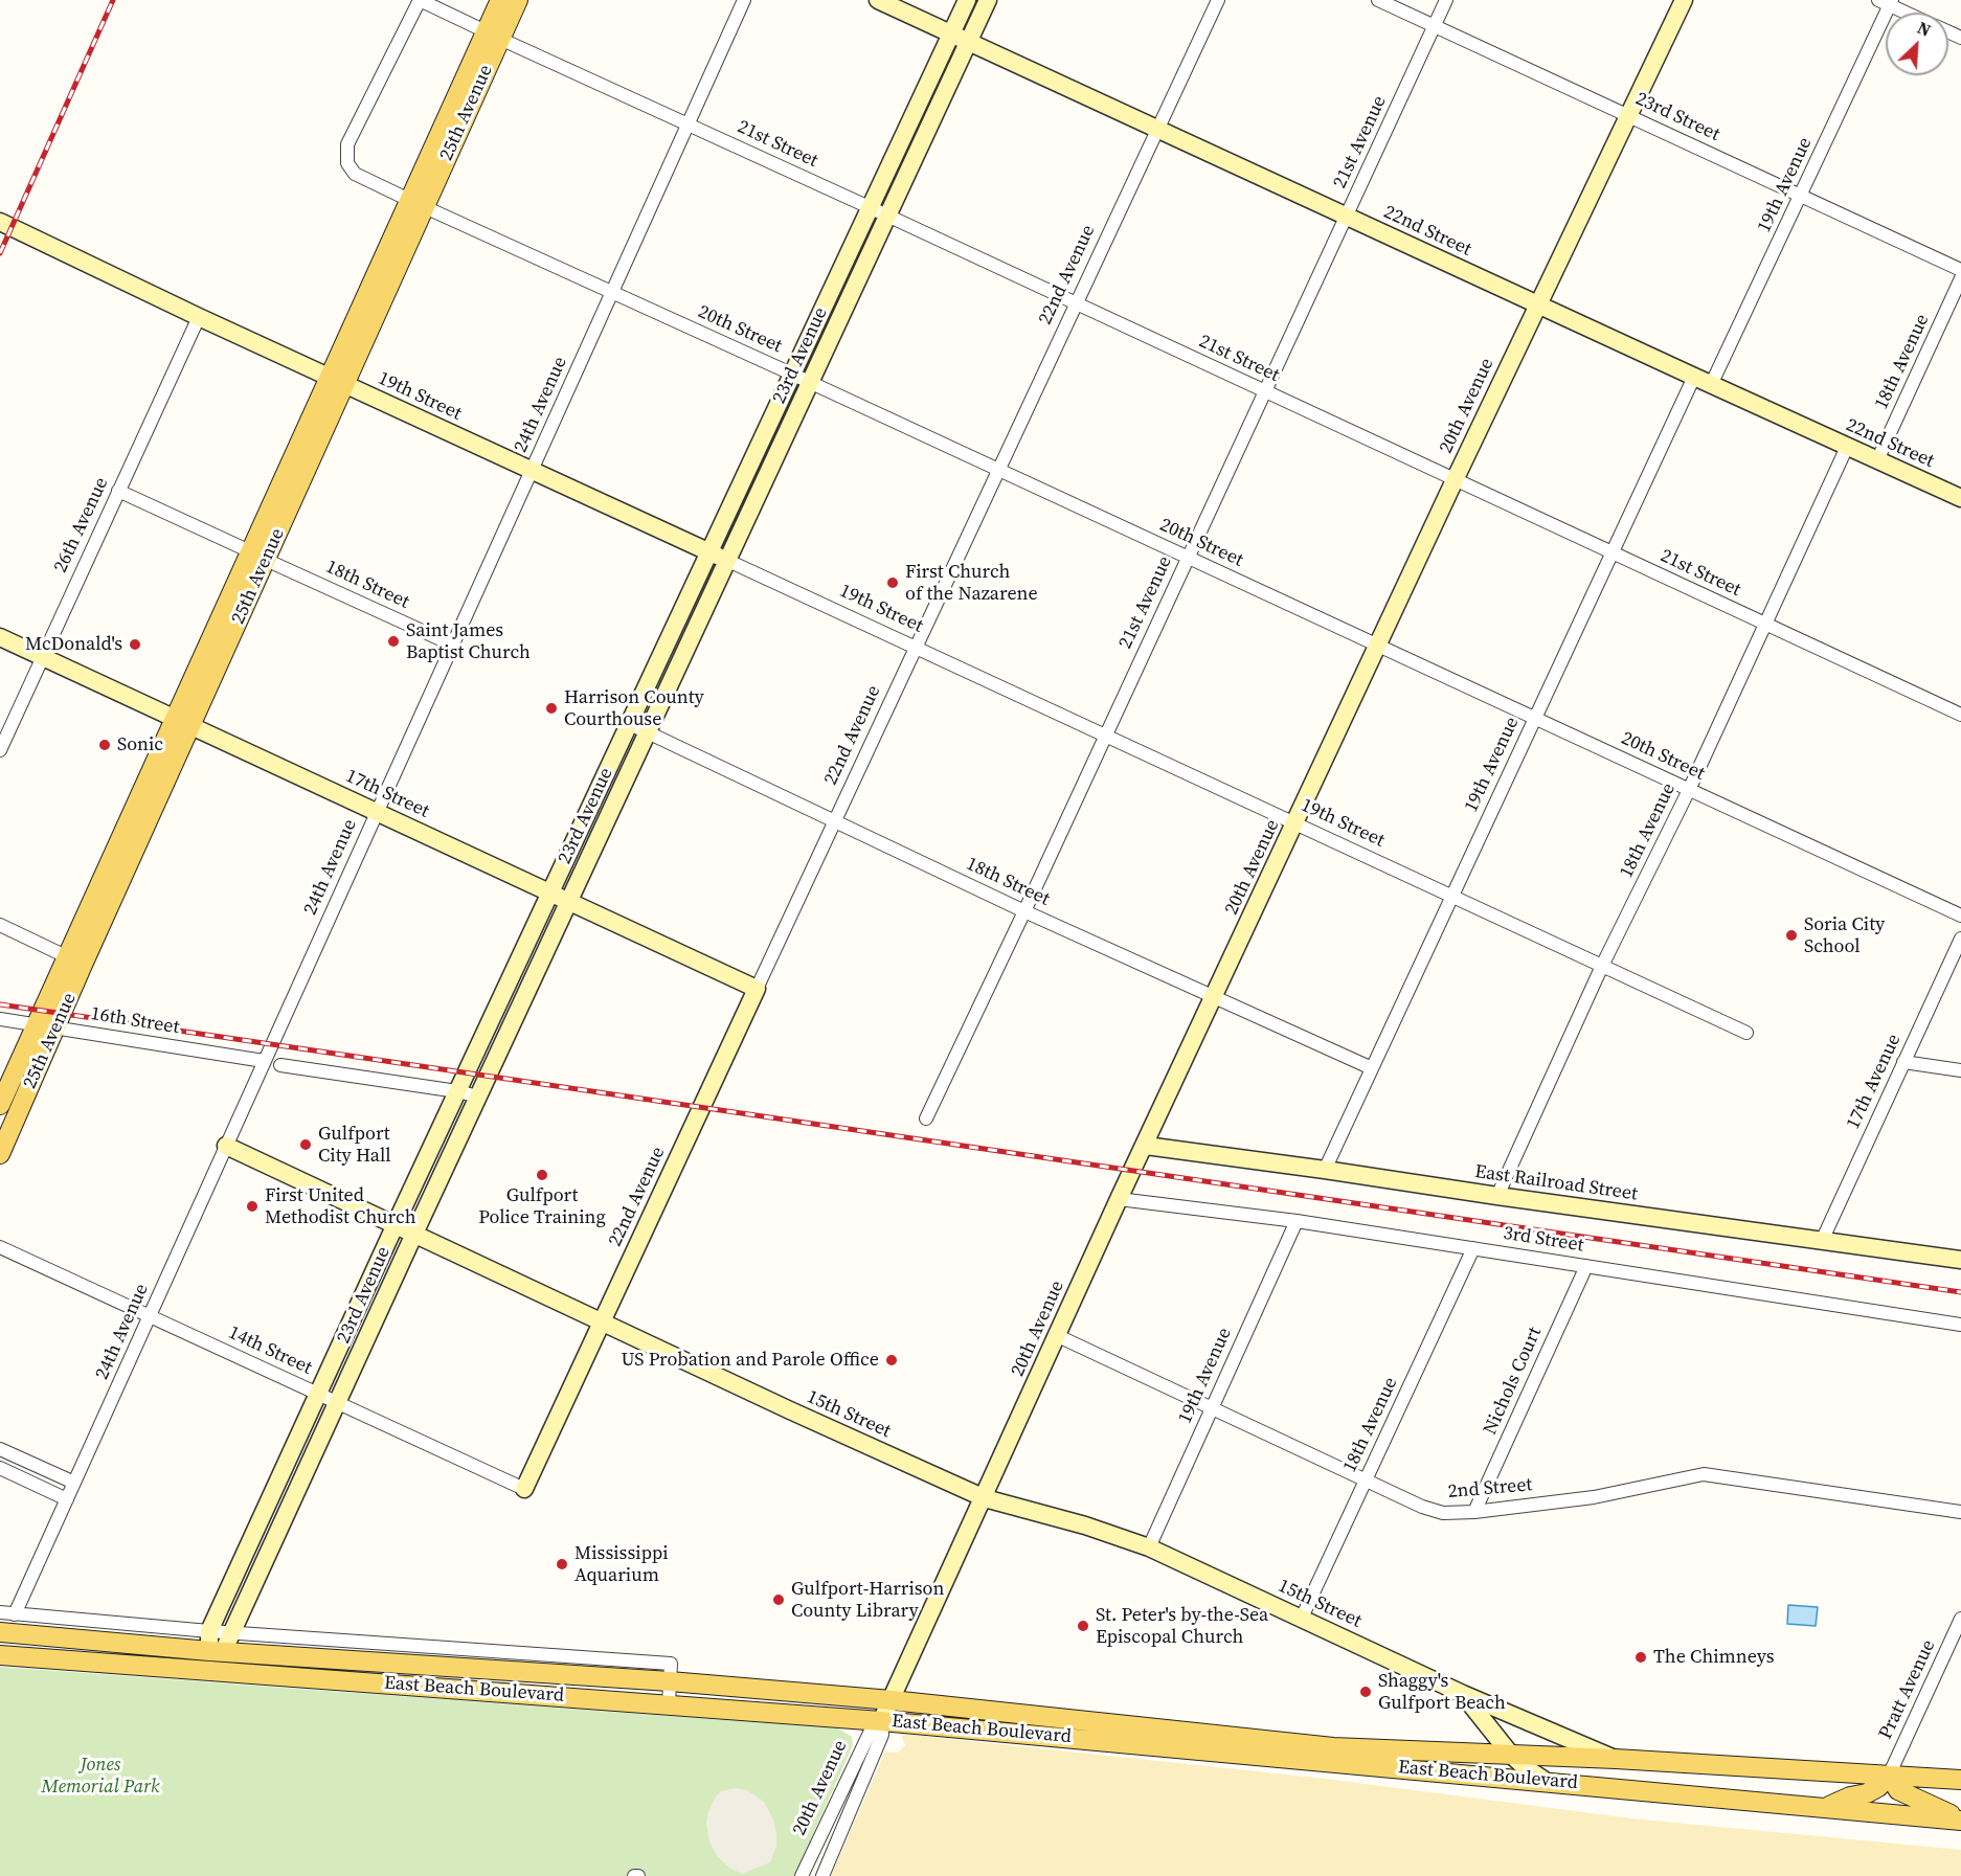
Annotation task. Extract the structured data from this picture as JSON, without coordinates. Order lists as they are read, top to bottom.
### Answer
{
  "streets": {
    "main road": ["25th Avenue", "East Beach Boulevard"],
    "street": [
      "23rd Street",
      "21st Avenue",
      "21st Street",
      "19th Avenue",
      "22nd Street",
      "22nd Avenue",
      "20th Street",
      "23rd Avenue",
      "18th Avenue",
      "19th Street",
      "24th Avenue",
      "20th Avenue",
      "26th Avenue",
      "18th Street",
      "17th Street",
      "16th Street",
      "17th Avenue",
      "East Railroad Street",
      "3rd Street",
      "14th Street",
      "Nichols Court",
      "15th Street",
      "2nd Street",
      "Pratt Avenue"
    ]
  },
  "crossings": [
    ["25th Avenue", "21st Street"],
    ["25th Avenue", "20th Street"],
    ["25th Avenue", "19th Street"],
    ["25th Avenue", "18th Street"],
    ["25th Avenue", "17th Street"],
    ["25th Avenue", "16th Street"],
    ["23rd Street", "21st Avenue"],
    ["23rd Street", "19th Avenue"],
    ["23rd Street", "20th Avenue"],
    ["21st Avenue", "21st Street"],
    ["21st Avenue", "22nd Street"],
    ["21st Avenue", "20th Street"],
    ["21st Avenue", "19th Street"],
    ["21st Avenue", "18th Street"],
    ["21st Street", "19th Avenue"],
    ["21st Street", "22nd Avenue"],
    ["21st Street", "20th Street"],
    ["21st Street", "23rd Avenue"],
    ["21st Street", "18th Avenue"],
    ["21st Street", "24th Avenue"],
    ["21st Street", "20th Avenue"],
    ["19th Avenue", "22nd Street"],
    ["19th Avenue", "20th Street"],
    ["19th Avenue", "19th Street"],
    ["19th Avenue", "18th Street"],
    ["19th Avenue", "East Railroad Street"],
    ["19th Avenue", "3rd Street"],
    ["19th Avenue", "15th Street"],
    ["19th Avenue", "2nd Street"],
    ["22nd Street", "22nd Avenue"],
    ["22nd Street", "23rd Avenue"],
    ["22nd Street", "18th Avenue"],
    ["22nd Street", "20th Avenue"],
    ["22nd Avenue", "20th Street"],
    ["22nd Avenue", "19th Street"],
    ["22nd Avenue", "18th Street"],
    ["22nd Avenue", "17th Street"],
    ["22nd Avenue", "14th Street"],
    ["22nd Avenue", "15th Street"],
    ["20th Street", "23rd Avenue"],
    ["20th Street", "18th Avenue"],
    ["20th Street", "24th Avenue"],
    ["20th Street", "20th Avenue"],
    ["23rd Avenue", "19th Street"],
    ["23rd Avenue", "18th Street"],
    ["23rd Avenue", "17th Street"],
    ["23rd Avenue", "14th Street"],
    ["23rd Avenue", "15th Street"],
    ["23rd Avenue", "East Beach Boulevard"],
    ["18th Avenue", "19th Street"],
    ["18th Avenue", "East Railroad Street"],
    ["18th Avenue", "3rd Street"],
    ["18th Avenue", "15th Street"],
    ["18th Avenue", "2nd Street"],
    ["19th Street", "24th Avenue"],
    ["19th Street", "20th Avenue"],
    ["19th Street", "26th Avenue"],
    ["24th Avenue", "18th Street"],
    ["24th Avenue", "17th Street"],
    ["24th Avenue", "16th Street"],
    ["24th Avenue", "14th Street"],
    ["24th Avenue", "15th Street"],
    ["20th Avenue", "18th Street"],
    ["20th Avenue", "East Railroad Street"],
    ["20th Avenue", "3rd Street"],
    ["20th Avenue", "15th Street"],
    ["20th Avenue", "2nd Street"],
    ["20th Avenue", "East Beach Boulevard"],
    ["26th Avenue", "18th Street"],
    ["26th Avenue", "17th Street"],
    ["17th Avenue", "East Railroad Street"],
    ["3rd Street", "Nichols Court"],
    ["Nichols Court", "2nd Street"],
    ["15th Street", "East Beach Boulevard"],
    ["East Beach Boulevard", "Pratt Avenue"]
  ],
  "parks": ["Jones Memorial Park"],
  "places": [
    "First Church of the Nazarene",
    "Saint James Baptist Church",
    "McDonald's",
    "Harrison County Courthouse",
    "Sonic",
    "Soria City School",
    "Gulfport City Hall",
    "Gulfport Police Training",
    "First United Methodist Church",
    "US Probation and Parole Office",
    "Mississippi Aquarium",
    "Gulfport-Harrison County Library",
    "St. Peter's by-the-Sea Episcopal Church",
    "The Chimneys",
    "Shaggy's Gulfport Beach"
  ],
  "north": "top right"
}
